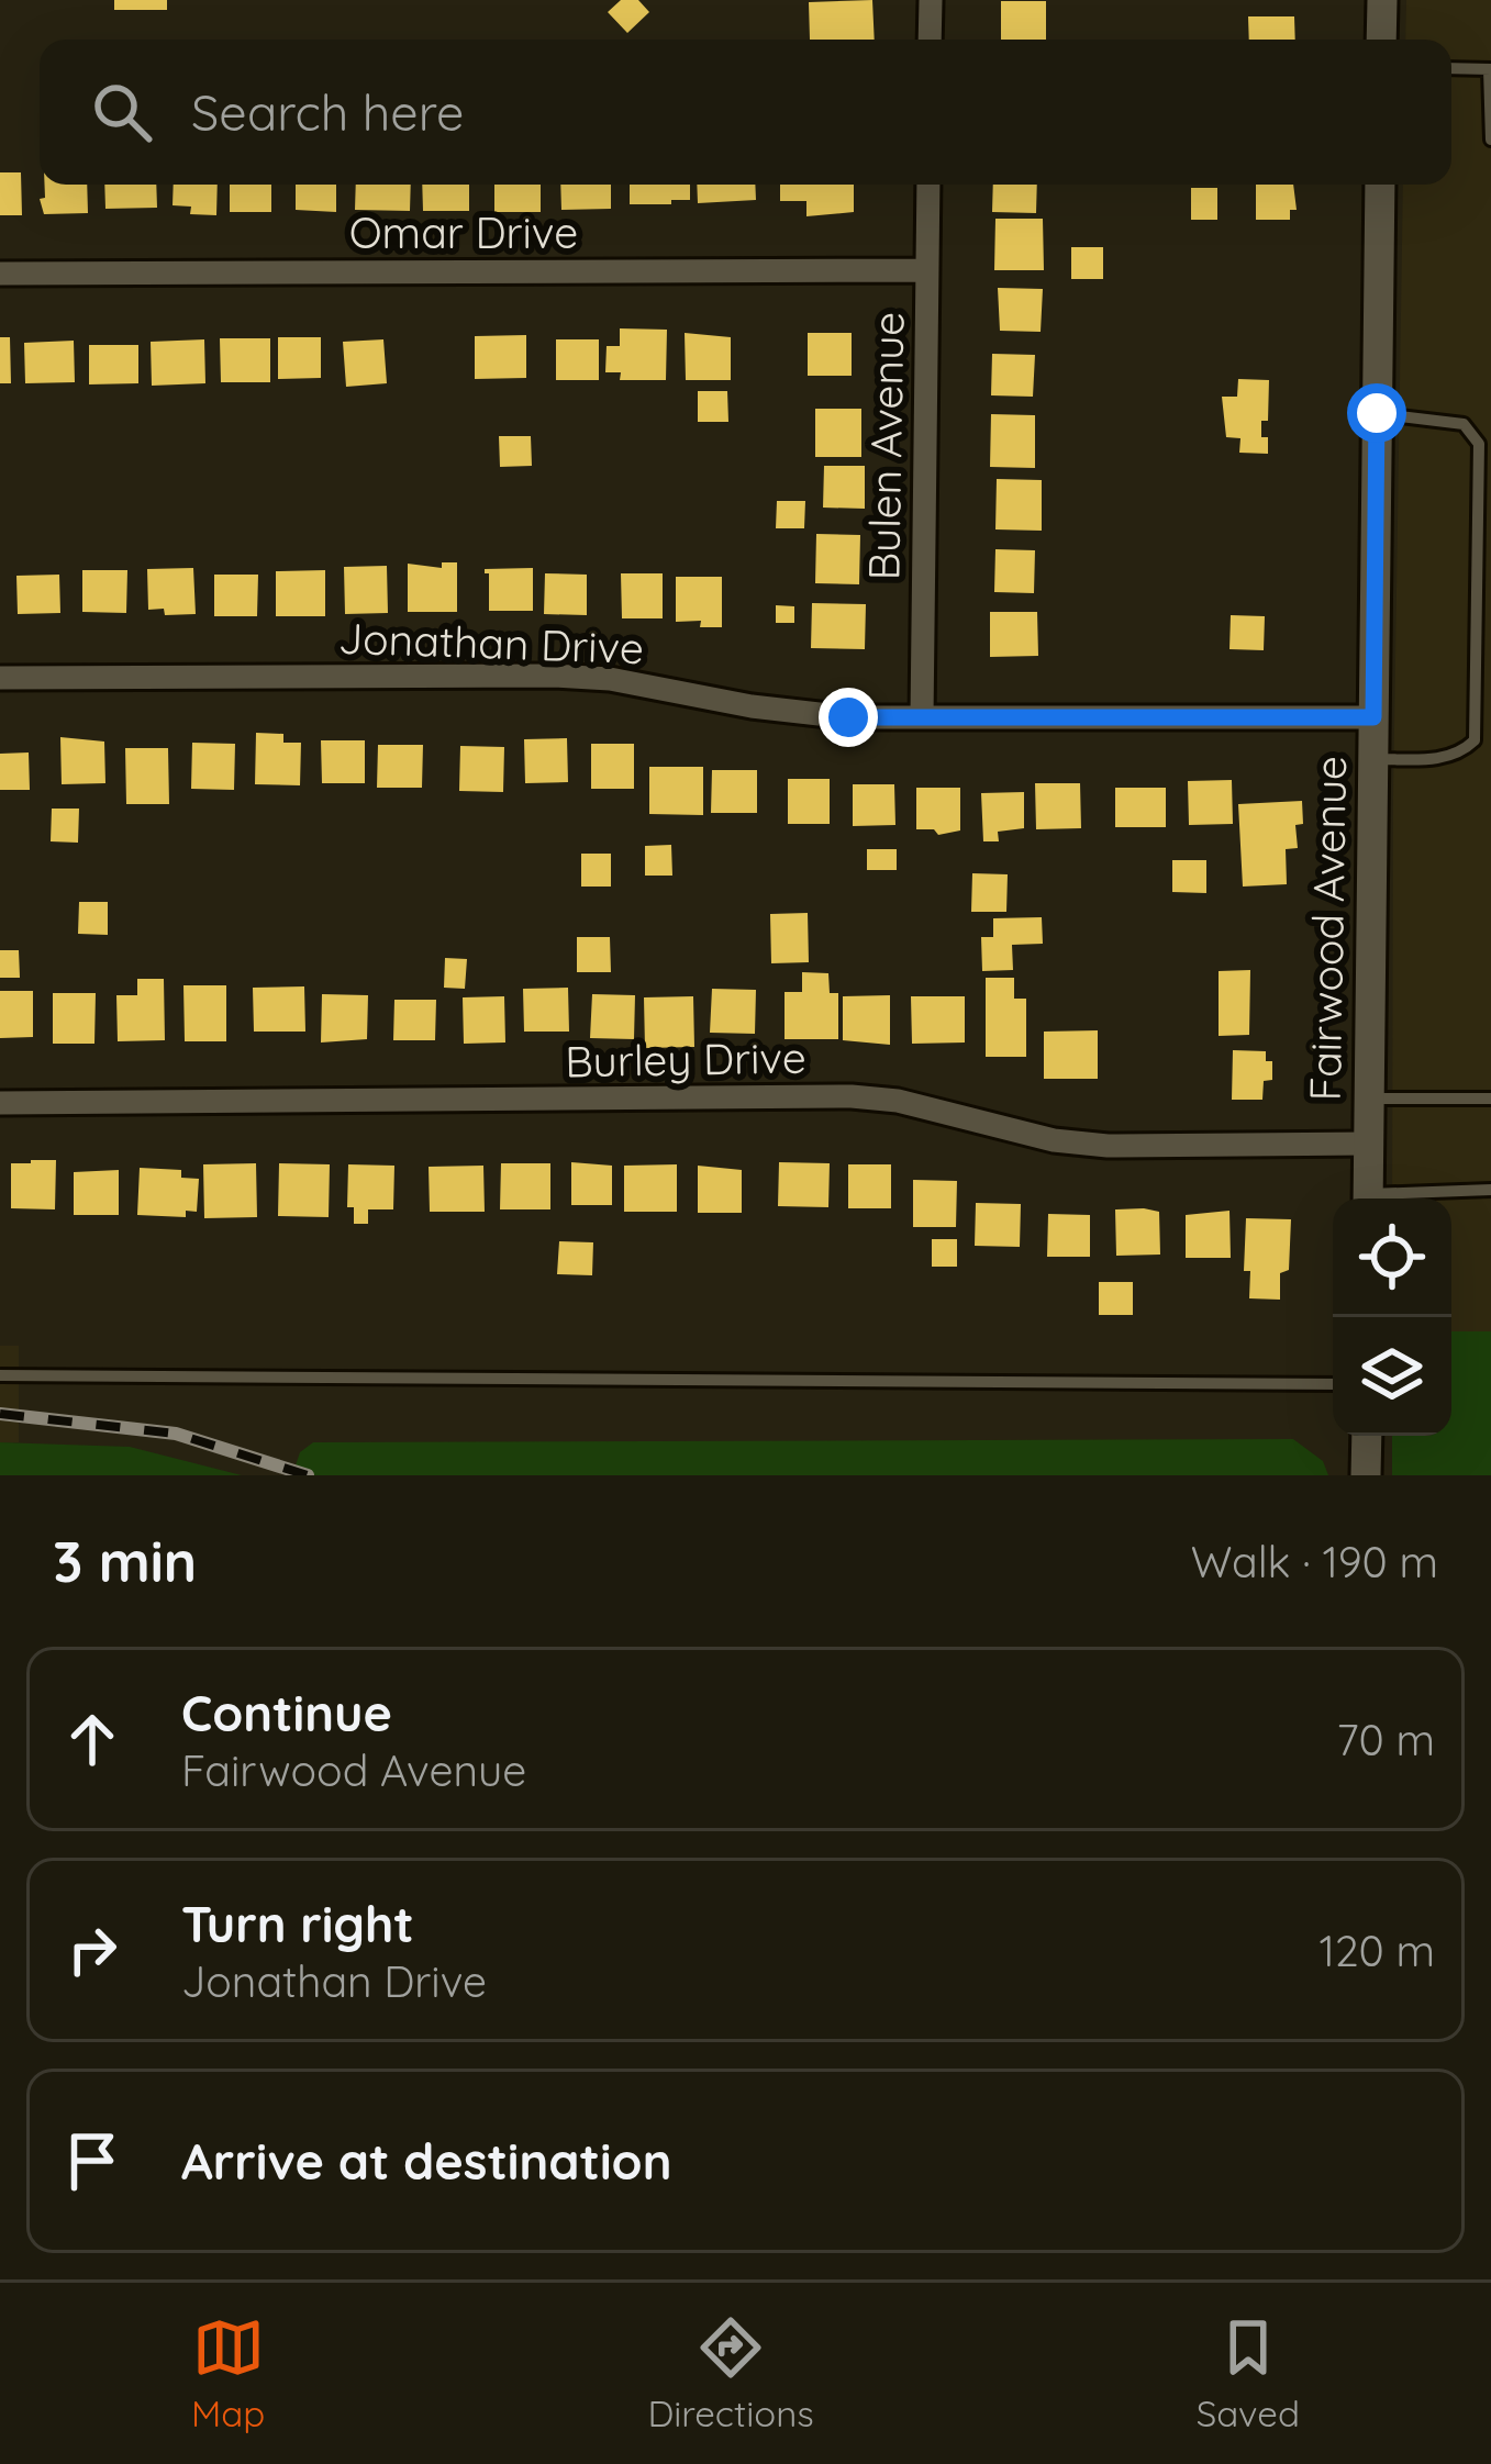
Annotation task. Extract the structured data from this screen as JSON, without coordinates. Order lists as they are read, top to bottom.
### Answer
{
  "streets": {
    "street": [
      "Omar Drive",
      "Bulen Avenue",
      "Jonathan Drive",
      "Fairwood Avenue",
      "Burley Drive"
    ]
  },
  "crossings": [
    ["Omar Drive", "Bulen Avenue"],
    ["Bulen Avenue", "Jonathan Drive"],
    ["Jonathan Drive", "Fairwood Avenue"],
    ["Fairwood Avenue", "Burley Drive"]
  ],
  "page": {
    "search": "Search here",
    "heading": ["3 min", "Walk · 190 m"],
    "list": [
      ["Continue", "Fairwood Avenue", "70 m"],
      ["Turn right", "Jonathan Drive", "120 m"],
      "Arrive at destination"
    ],
    "nav": ["Map", "Directions", "Saved"]
  }
}
